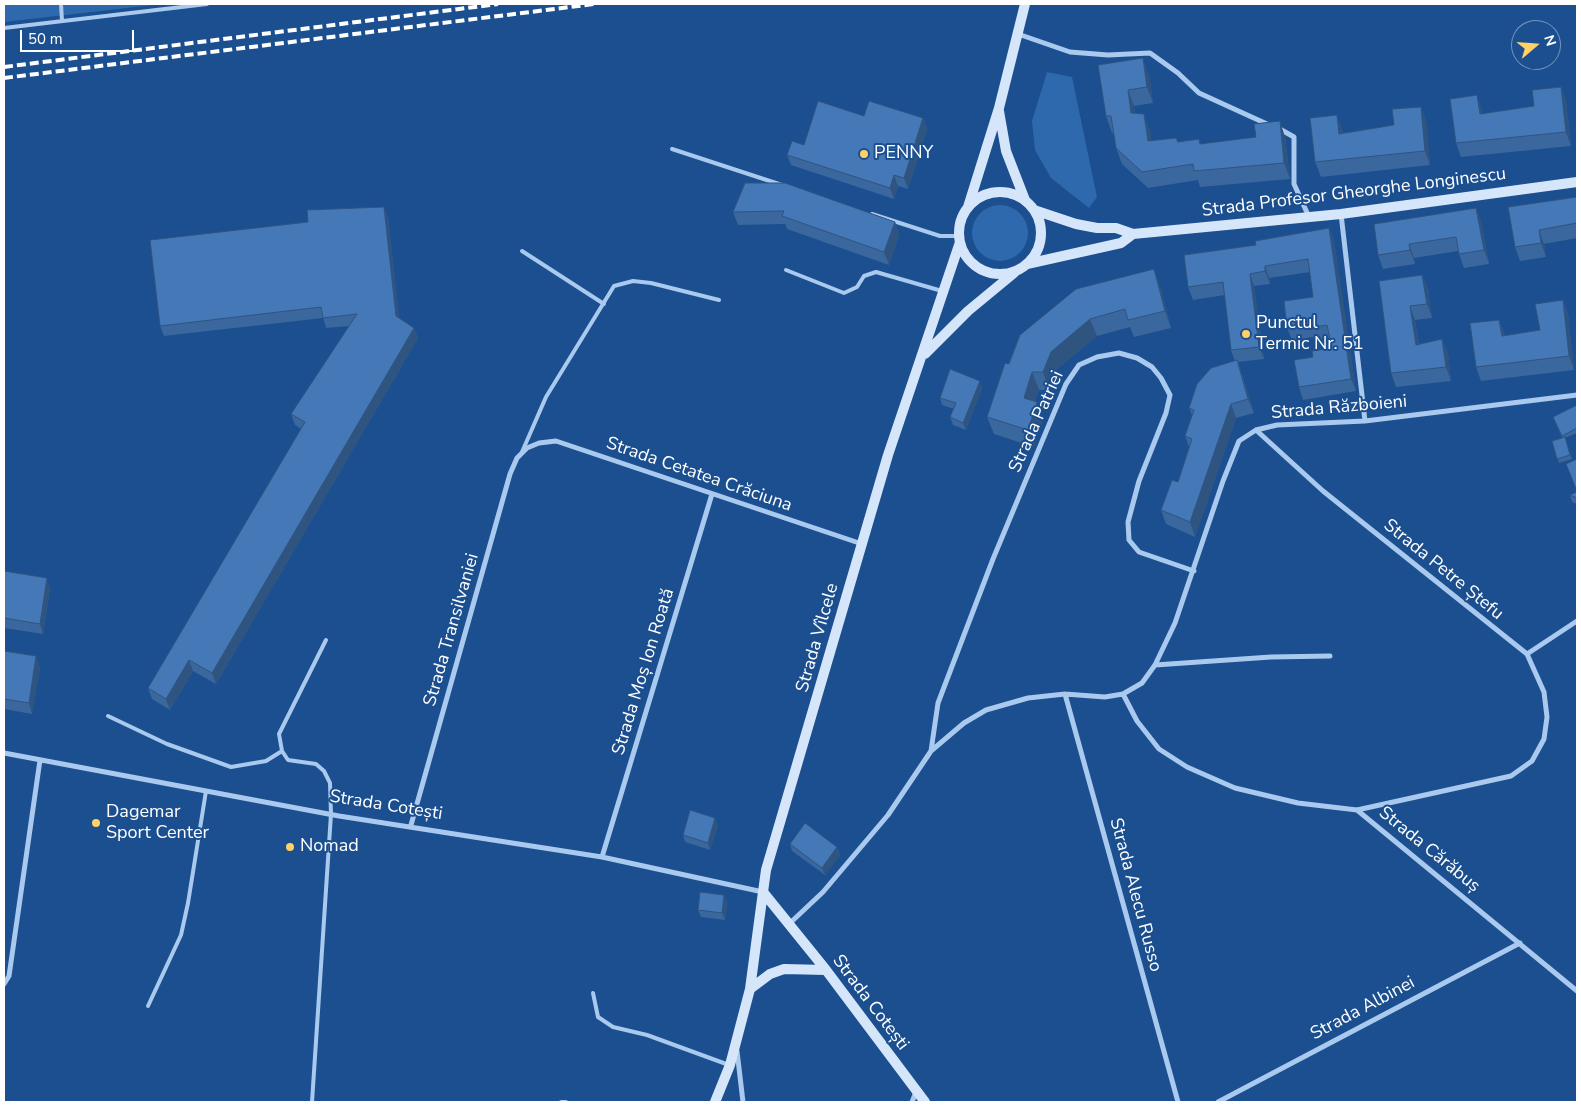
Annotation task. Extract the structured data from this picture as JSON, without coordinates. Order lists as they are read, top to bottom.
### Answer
{
  "streets": {
    "main road": ["Strada Profesor Gheorghe Longinescu", "Strada Vîlcele", "Strada Cotești"],
    "street": [
      "Strada Războieni",
      "Strada Patriei",
      "Strada Cetatea Crăciuna",
      "Strada Petre Ștefu",
      "Strada Transilvaniei",
      "Strada Moș Ion Roată",
      "Strada Cărăbuș",
      "Strada Alecu Russo",
      "Strada Albinei"
    ]
  },
  "crossings": [
    ["Strada Profesor Gheorghe Longinescu", "Strada Vîlcele"],
    ["Strada Războieni", "Strada Patriei"],
    ["Strada Războieni", "Strada Petre Ștefu"],
    ["Strada Cetatea Crăciuna", "Strada Transilvaniei"],
    ["Strada Cetatea Crăciuna", "Strada Vîlcele"],
    ["Strada Cetatea Crăciuna", "Strada Moș Ion Roată"],
    ["Strada Petre Ștefu", "Strada Cărăbuș"],
    ["Strada Transilvaniei", "Strada Cotești"],
    ["Strada Vîlcele", "Strada Cotești"],
    ["Strada Moș Ion Roată", "Strada Cotești"],
    ["Strada Cărăbuș", "Strada Albinei"]
  ],
  "places": [
    "PENNY",
    "Punctul Termic Nr. 51",
    "Dagemar Sport Center",
    "Nomad"
  ],
  "scale_bar": "50 m",
  "north": "right"
}
